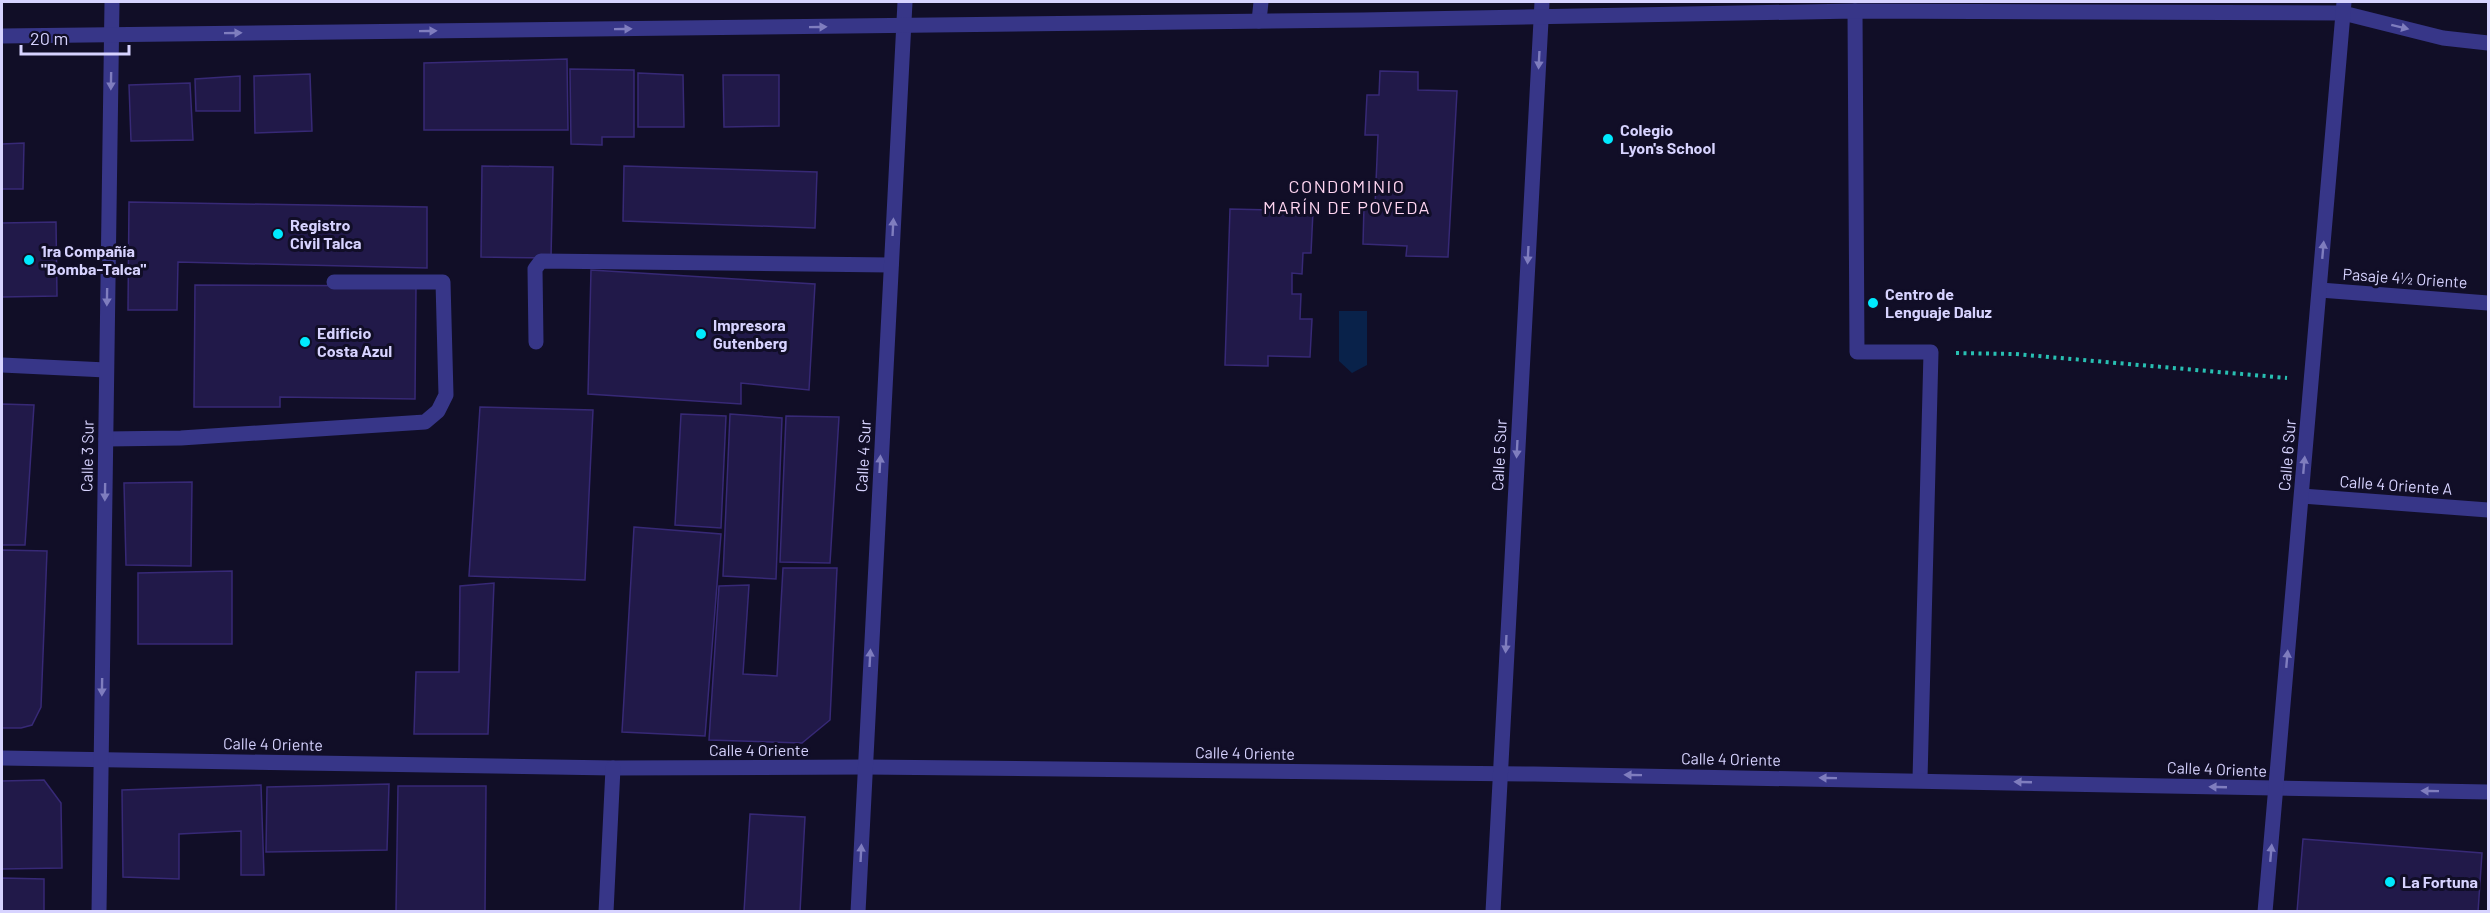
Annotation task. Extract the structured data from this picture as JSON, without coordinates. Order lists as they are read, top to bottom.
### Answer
{
  "streets": {
    "street": [
      "Pasaje 4½ Oriente",
      "Calle 5 Sur",
      "Calle 6 Sur",
      "Calle 3 Sur",
      "Calle 4 Sur",
      "Calle 4 Oriente A",
      "Calle 4 Oriente"
    ]
  },
  "crossings": [
    ["Pasaje 4½ Oriente", "Calle 6 Sur"],
    ["Calle 5 Sur", "Calle 4 Oriente"],
    ["Calle 6 Sur", "Calle 4 Oriente A"],
    ["Calle 6 Sur", "Calle 4 Oriente"],
    ["Calle 3 Sur", "Calle 4 Oriente"],
    ["Calle 4 Sur", "Calle 4 Oriente"]
  ],
  "one_way": [
    "Calle 5 Sur",
    "Calle 6 Sur",
    "Calle 3 Sur",
    "Calle 4 Sur",
    "Calle 4 Oriente"
  ],
  "districts": ["CONDOMINIO MARÍN DE POVEDA"],
  "places": [
    "Colegio Lyon's School",
    "Registro Civil Talca",
    "1ra Compañía \"Bomba-Talca\"",
    "Centro de Lenguaje Daluz",
    "Impresora Gutenberg",
    "Edificio Costa Azul",
    "La Fortuna"
  ],
  "scale_bar": "20 m"
}
